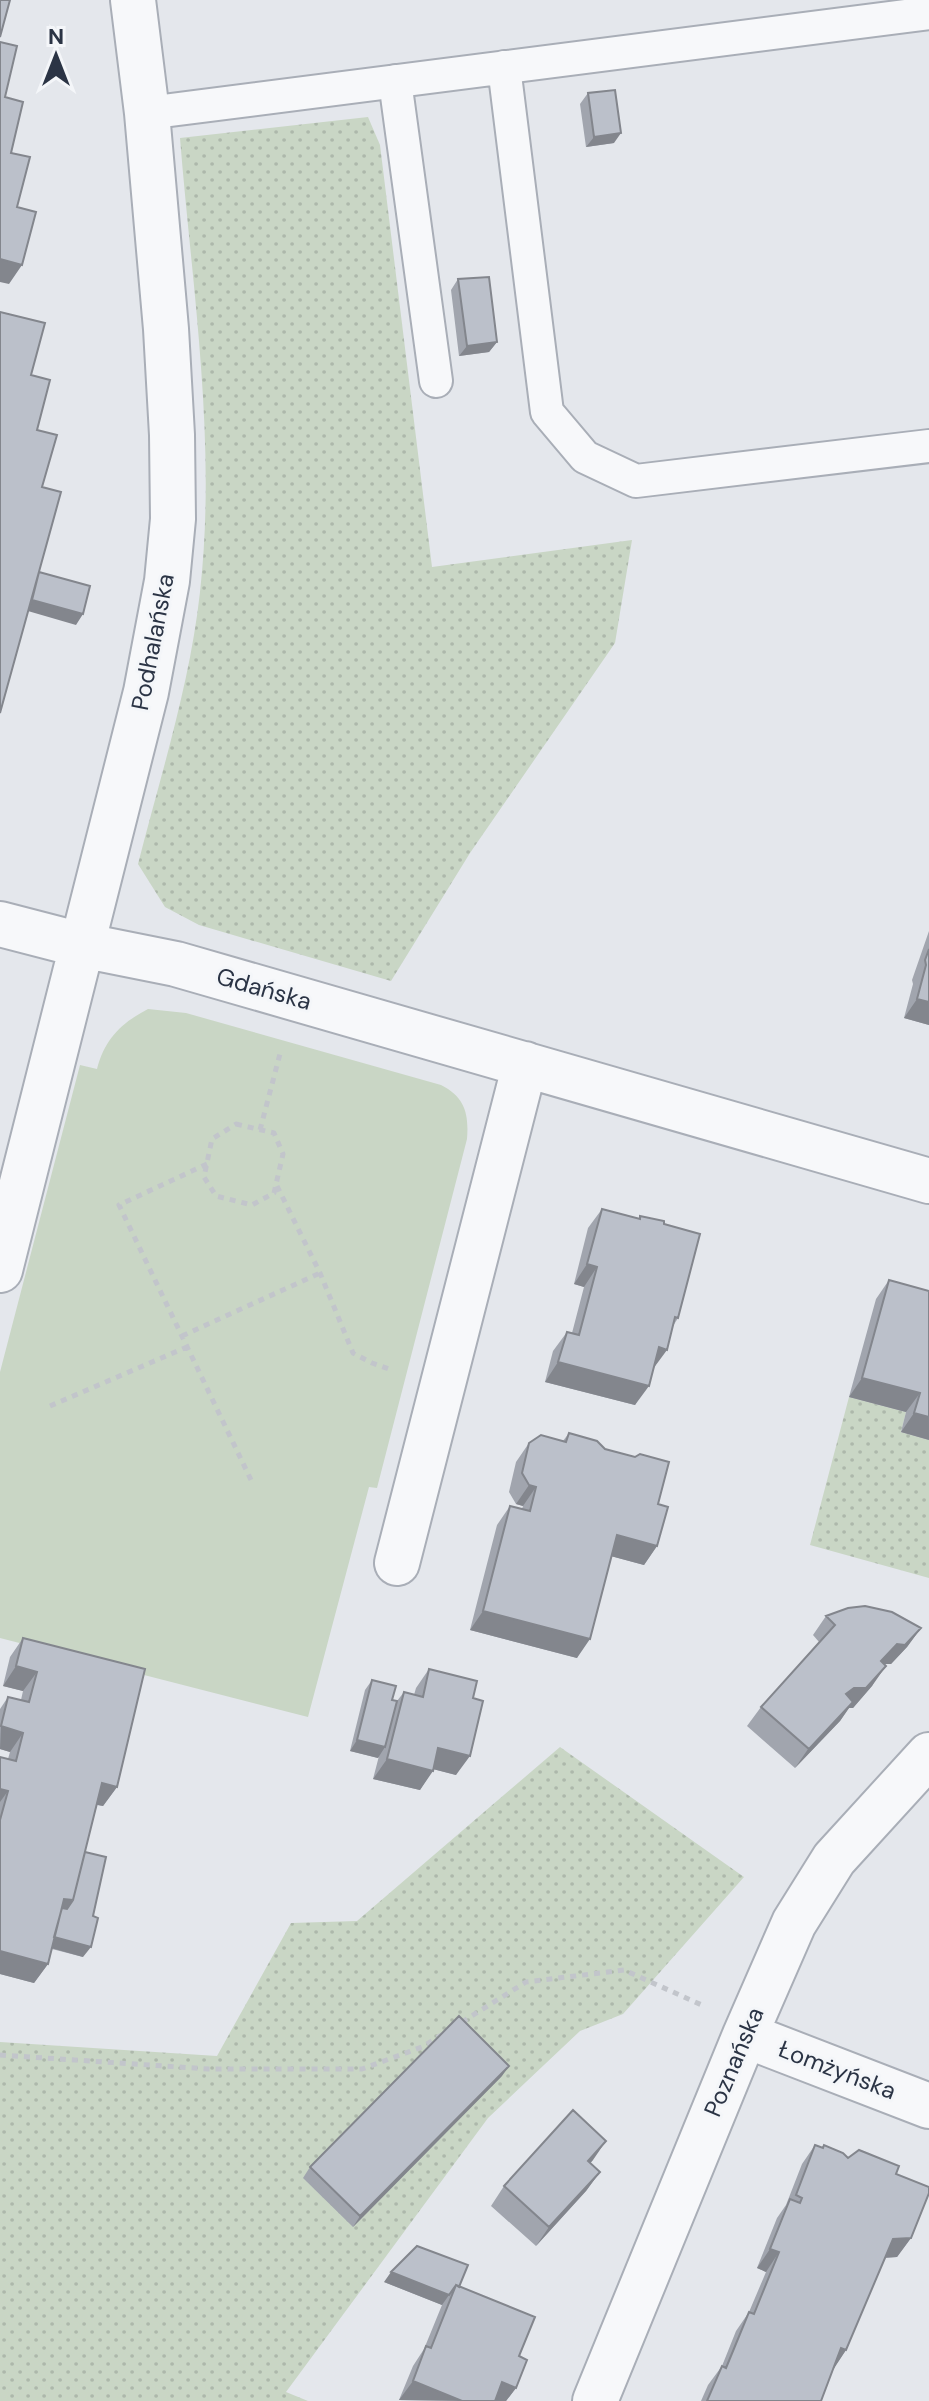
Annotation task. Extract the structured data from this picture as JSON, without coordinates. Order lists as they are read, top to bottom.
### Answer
{
  "streets": {
    "street": [
      "Podhalańska",
      "Gdańska",
      "Poznańska",
      "Łomżyńska"
    ]
  },
  "crossings": [
    ["Podhalańska", "Gdańska"],
    ["Poznańska", "Łomżyńska"]
  ],
  "north": "top"
}
